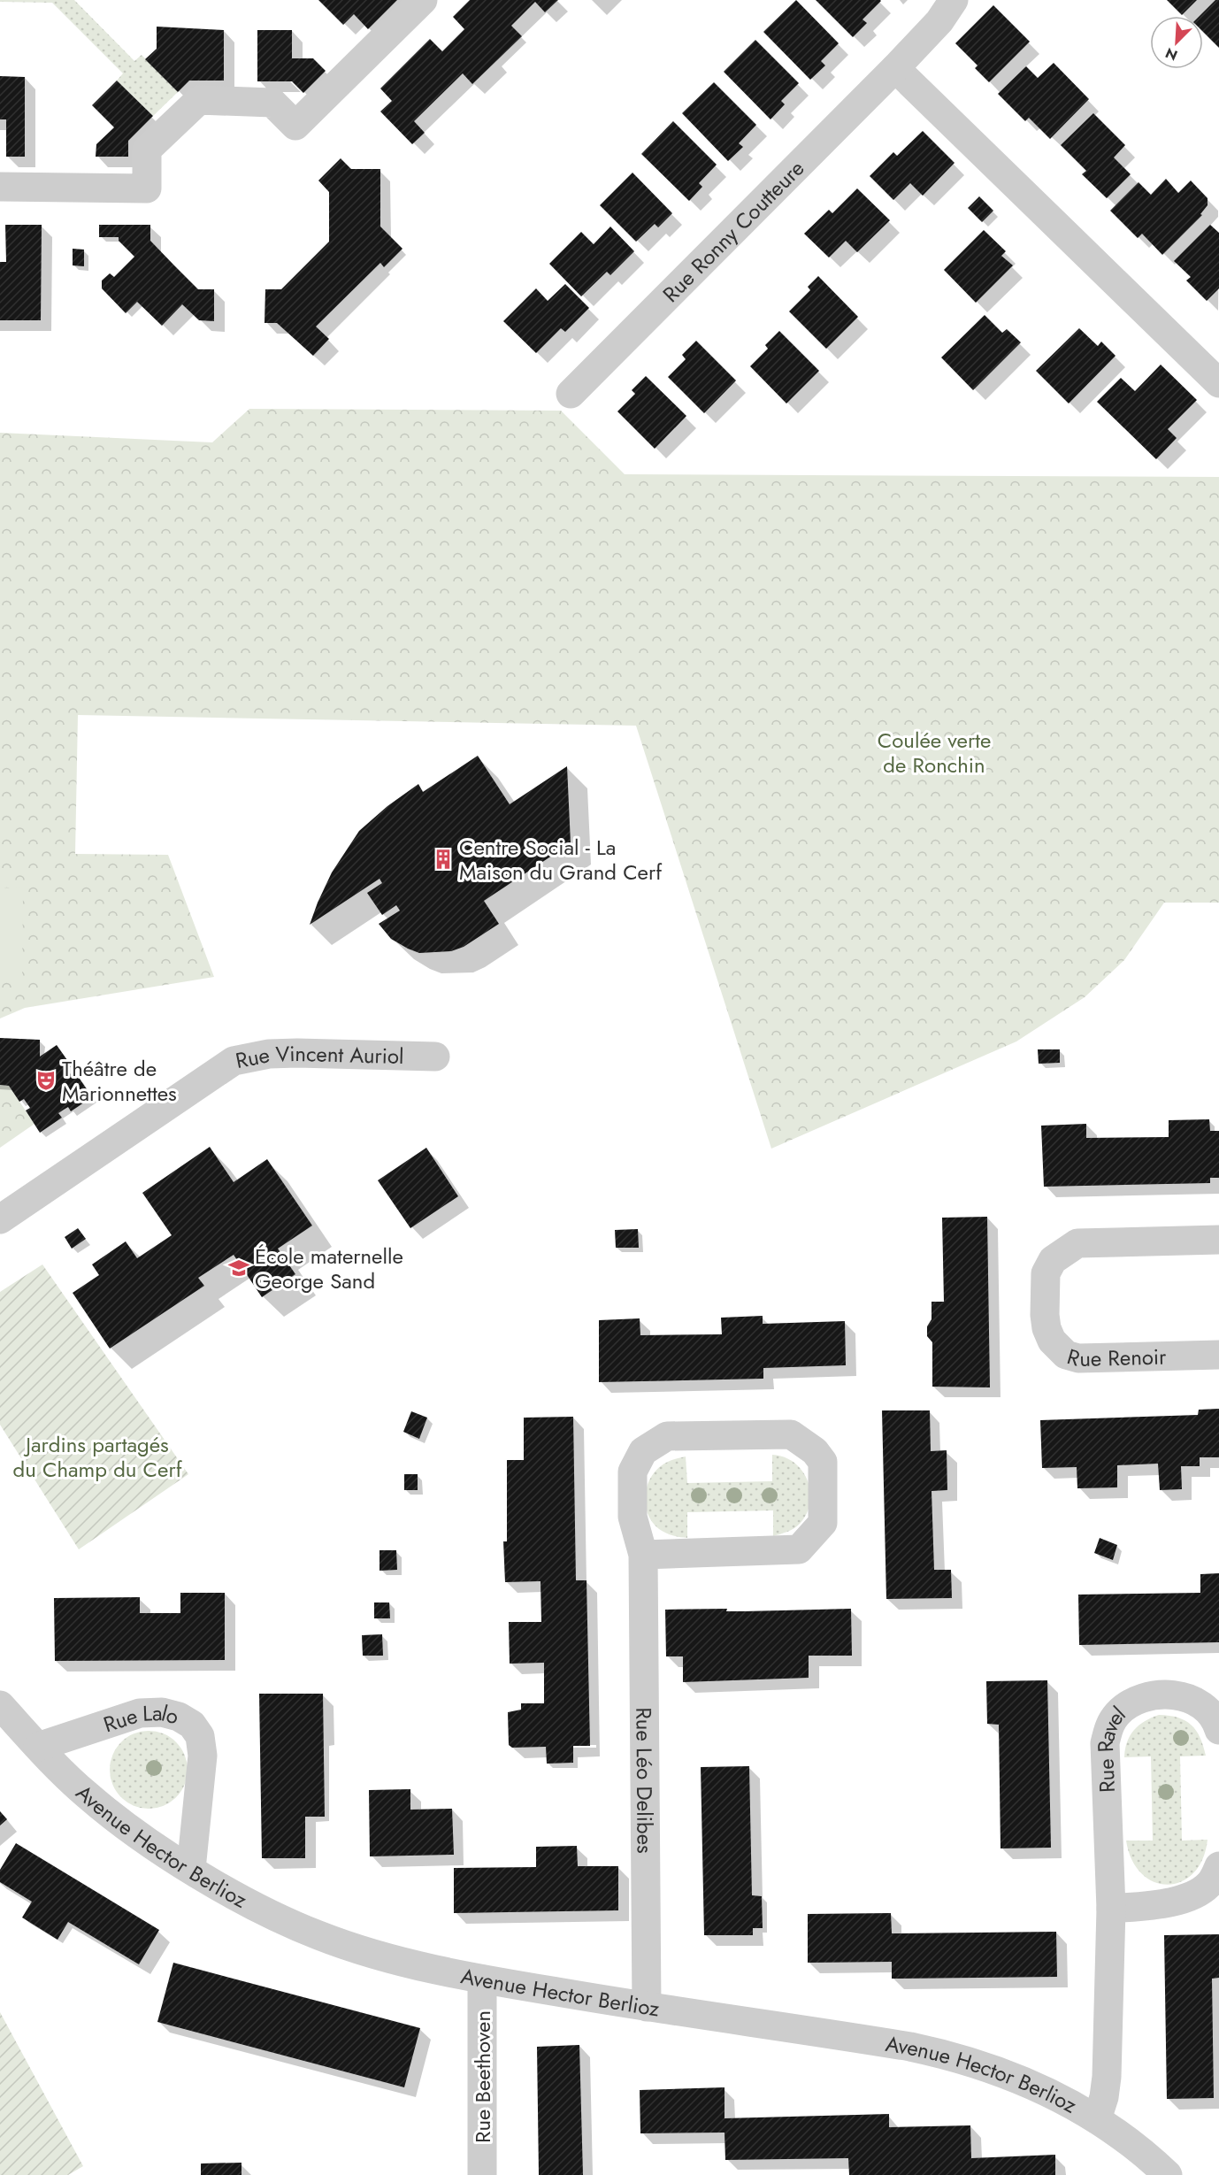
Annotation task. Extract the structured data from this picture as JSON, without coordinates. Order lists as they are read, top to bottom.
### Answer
{
  "streets": {
    "street": [
      "Rue Ronny Coutteure",
      "Rue Vincent Auriol",
      "Rue Renoir",
      "Rue Lalo",
      "Rue Ravel",
      "Rue Léo Delibes",
      "Avenue Hector Berlioz",
      "Rue Beethoven"
    ]
  },
  "crossings": [
    ["Rue Lalo", "Avenue Hector Berlioz"],
    ["Rue Ravel", "Avenue Hector Berlioz"],
    ["Rue Léo Delibes", "Avenue Hector Berlioz"],
    ["Avenue Hector Berlioz", "Rue Beethoven"]
  ],
  "parks": ["Coulée verte de Ronchin", "Jardins partagés du Champ du Cerf"],
  "places": {
    "building": ["Centre Social - La Maison du Grand Cerf"],
    "theatre": ["Théâtre de Marionnettes"],
    "school or university": ["École maternelle George Sand"]
  },
  "north": "bottom left"
}
